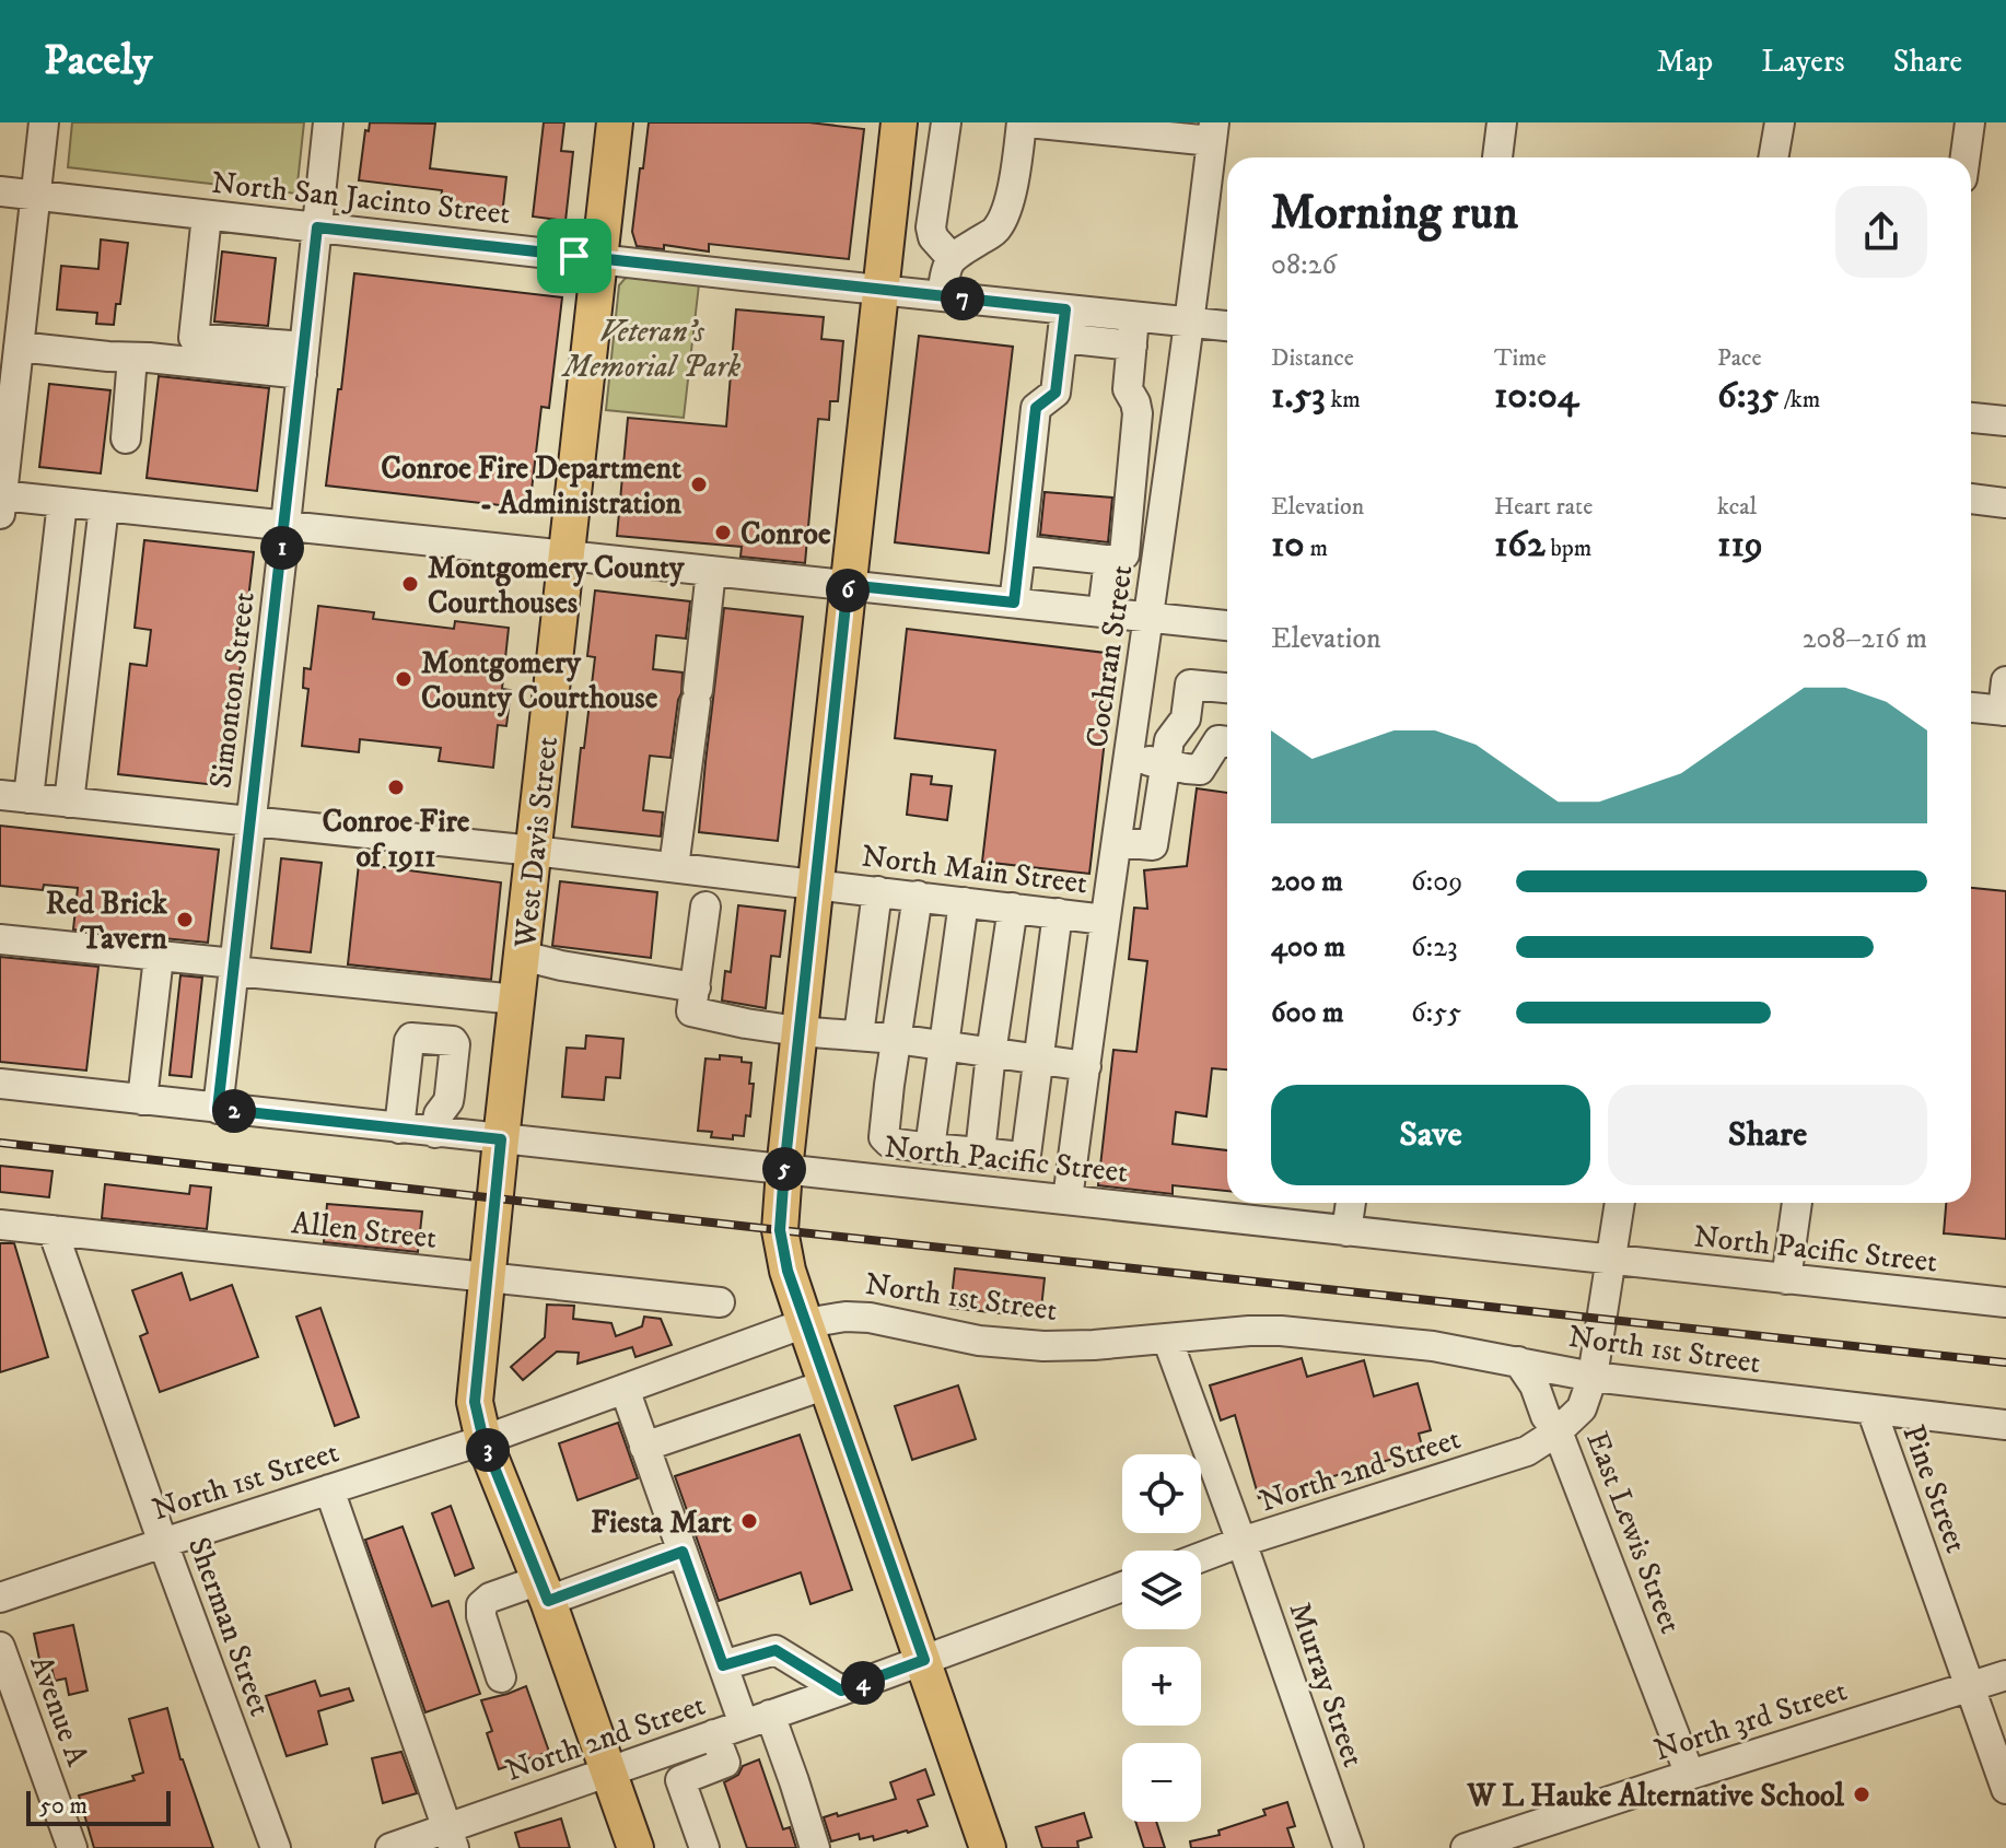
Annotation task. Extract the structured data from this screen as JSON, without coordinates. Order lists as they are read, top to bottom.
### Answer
{
  "streets": {
    "main road": ["West Davis Street"],
    "street": [
      "North San Jacinto Street",
      "Cochran Street",
      "Simonton Street",
      "North Main Street",
      "North Pacific Street",
      "Allen Street",
      "North 1st Street",
      "North 2nd Street",
      "Pine Street",
      "East Lewis Street",
      "Sherman Street",
      "Murray Street",
      "Avenue A",
      "North 3rd Street"
    ]
  },
  "crossings": [
    ["North San Jacinto Street", "Cochran Street"],
    ["North San Jacinto Street", "Simonton Street"],
    ["North San Jacinto Street", "West Davis Street"],
    ["Cochran Street", "North Main Street"],
    ["Cochran Street", "North Pacific Street"],
    ["Simonton Street", "North Main Street"],
    ["Simonton Street", "North Pacific Street"],
    ["West Davis Street", "North Main Street"],
    ["West Davis Street", "North Pacific Street"],
    ["West Davis Street", "Allen Street"],
    ["West Davis Street", "North 1st Street"],
    ["West Davis Street", "North 2nd Street"],
    ["North Pacific Street", "East Lewis Street"],
    ["Allen Street", "Sherman Street"],
    ["North 1st Street", "Pine Street"],
    ["North 1st Street", "East Lewis Street"],
    ["North 1st Street", "Sherman Street"],
    ["North 1st Street", "Murray Street"],
    ["North 2nd Street", "East Lewis Street"],
    ["North 2nd Street", "Murray Street"],
    ["Pine Street", "North 3rd Street"],
    ["East Lewis Street", "North 3rd Street"]
  ],
  "parks": ["Veteran's Memorial Park"],
  "places": [
    "Conroe Fire Department - Administration",
    "Conroe",
    "Montgomery County Courthouses",
    "Montgomery County Courthouse",
    "Conroe Fire of 1911",
    "Red Brick Tavern",
    "Fiesta Mart",
    "W L Hauke Alternative School"
  ],
  "scale_bar": "50 m",
  "page": {
    "header": "Pacely",
    "nav": ["Map", "Layers", "Share"],
    "heading": ["Morning run", "08:26"],
    "pins": [
      "7",
      "1",
      "6",
      "2",
      "5",
      "3",
      "4"
    ],
    "stats": [
      ["Distance", "1.53 km"],
      ["Time", "10:04"],
      ["Pace", "6:35 /km"],
      ["Elevation", "10 m"],
      ["Heart rate", "162 bpm"],
      ["kcal", "119"]
    ],
    "chart": ["Elevation", "208–216 m"],
    "list": [
      {
        "name": "200 m",
        "note": "6:09"
      },
      {
        "name": "400 m",
        "note": "6:23"
      },
      {
        "name": "600 m",
        "note": "6:55"
      }
    ],
    "buttons": ["Save", "Share"],
    "map_buttons": ["+", "−"],
    "scale": "50 m"
  }
}
